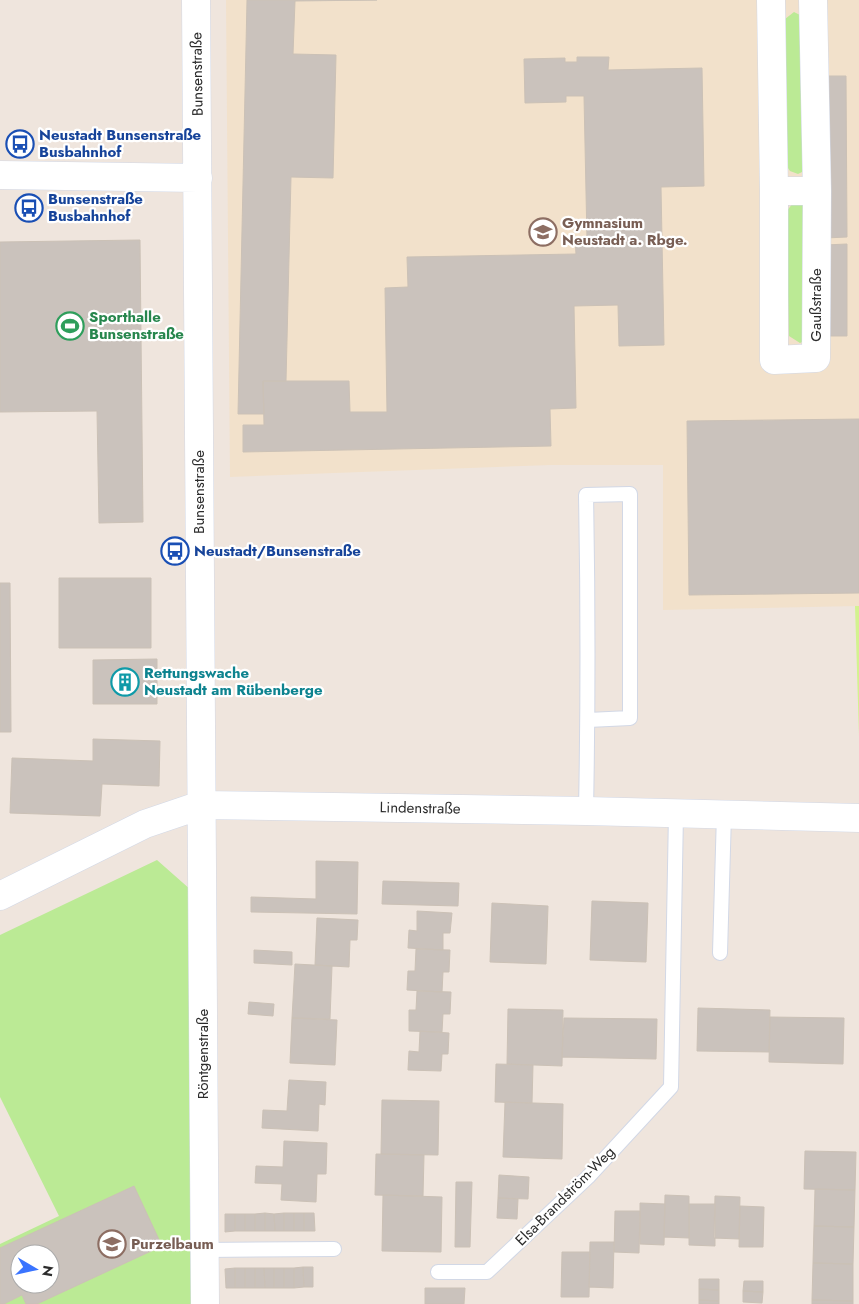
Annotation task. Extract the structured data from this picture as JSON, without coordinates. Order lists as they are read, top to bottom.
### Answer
{
  "streets": {
    "street": [
      "Bunsenstraße",
      "Gaußstraße",
      "Lindenstraße",
      "Röntgenstraße"
    ],
    "lane": ["Elsa-Brandström-Weg"]
  },
  "crossings": [
    ["Bunsenstraße", "Lindenstraße"],
    ["Bunsenstraße", "Röntgenstraße"],
    ["Lindenstraße", "Röntgenstraße"],
    ["Lindenstraße", "Elsa-Brandström-Weg"]
  ],
  "places": {
    "bus stop": ["Neustadt Bunsenstraße Busbahnhof", "Bunsenstraße Busbahnhof", "Neustadt/Bunsenstraße"],
    "school or university": ["Gymnasium Neustadt a. Rbge.", "Purzelbaum"],
    "sports": ["Sporthalle Bunsenstraße"],
    "building": ["Rettungswache Neustadt am Rübenberge"]
  },
  "north": "right"
}
